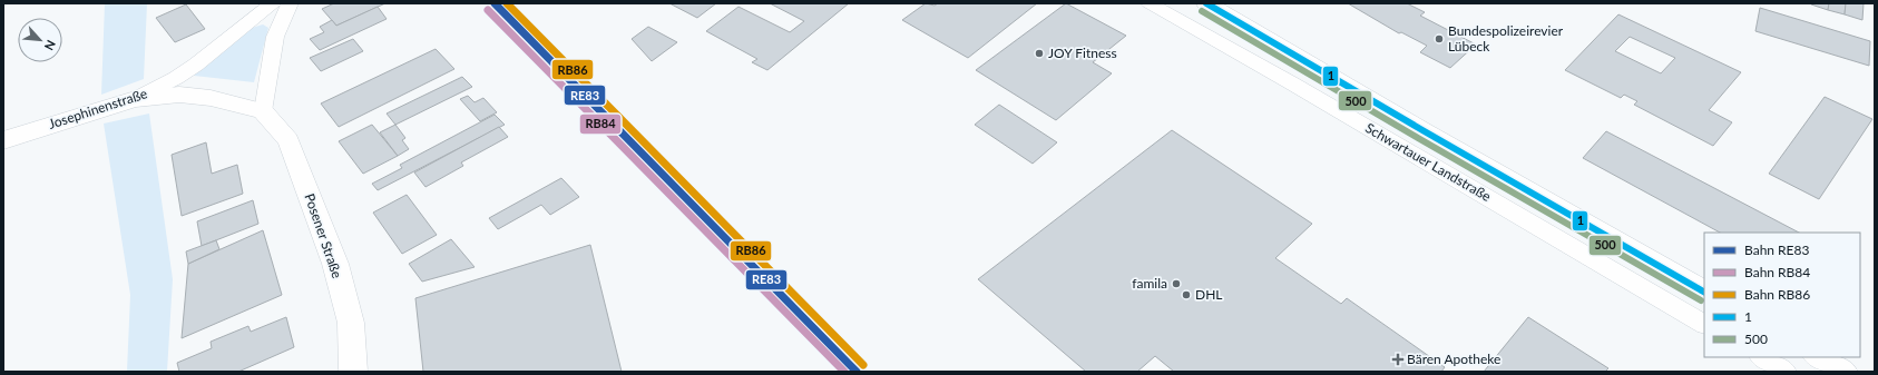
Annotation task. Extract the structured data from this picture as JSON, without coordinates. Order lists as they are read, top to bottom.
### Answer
{
  "streets": {
    "street": ["Josephinenstraße", "Schwartauer Landstraße", "Posener Straße"]
  },
  "places": {
    "other": [
      "Bundespolizeirevier Lübeck",
      "JOY Fitness",
      "famila",
      "DHL"
    ],
    "health": ["Bären Apotheke"]
  },
  "lines": [
    "rail line RE83",
    "rail line RB86",
    "transit line 1",
    "rail line RB84",
    "transit line 500"
  ],
  "legend": [
    "Bahn RE83",
    "Bahn RB84",
    "Bahn RB86",
    "1",
    "500"
  ],
  "north": "bottom right"
}
